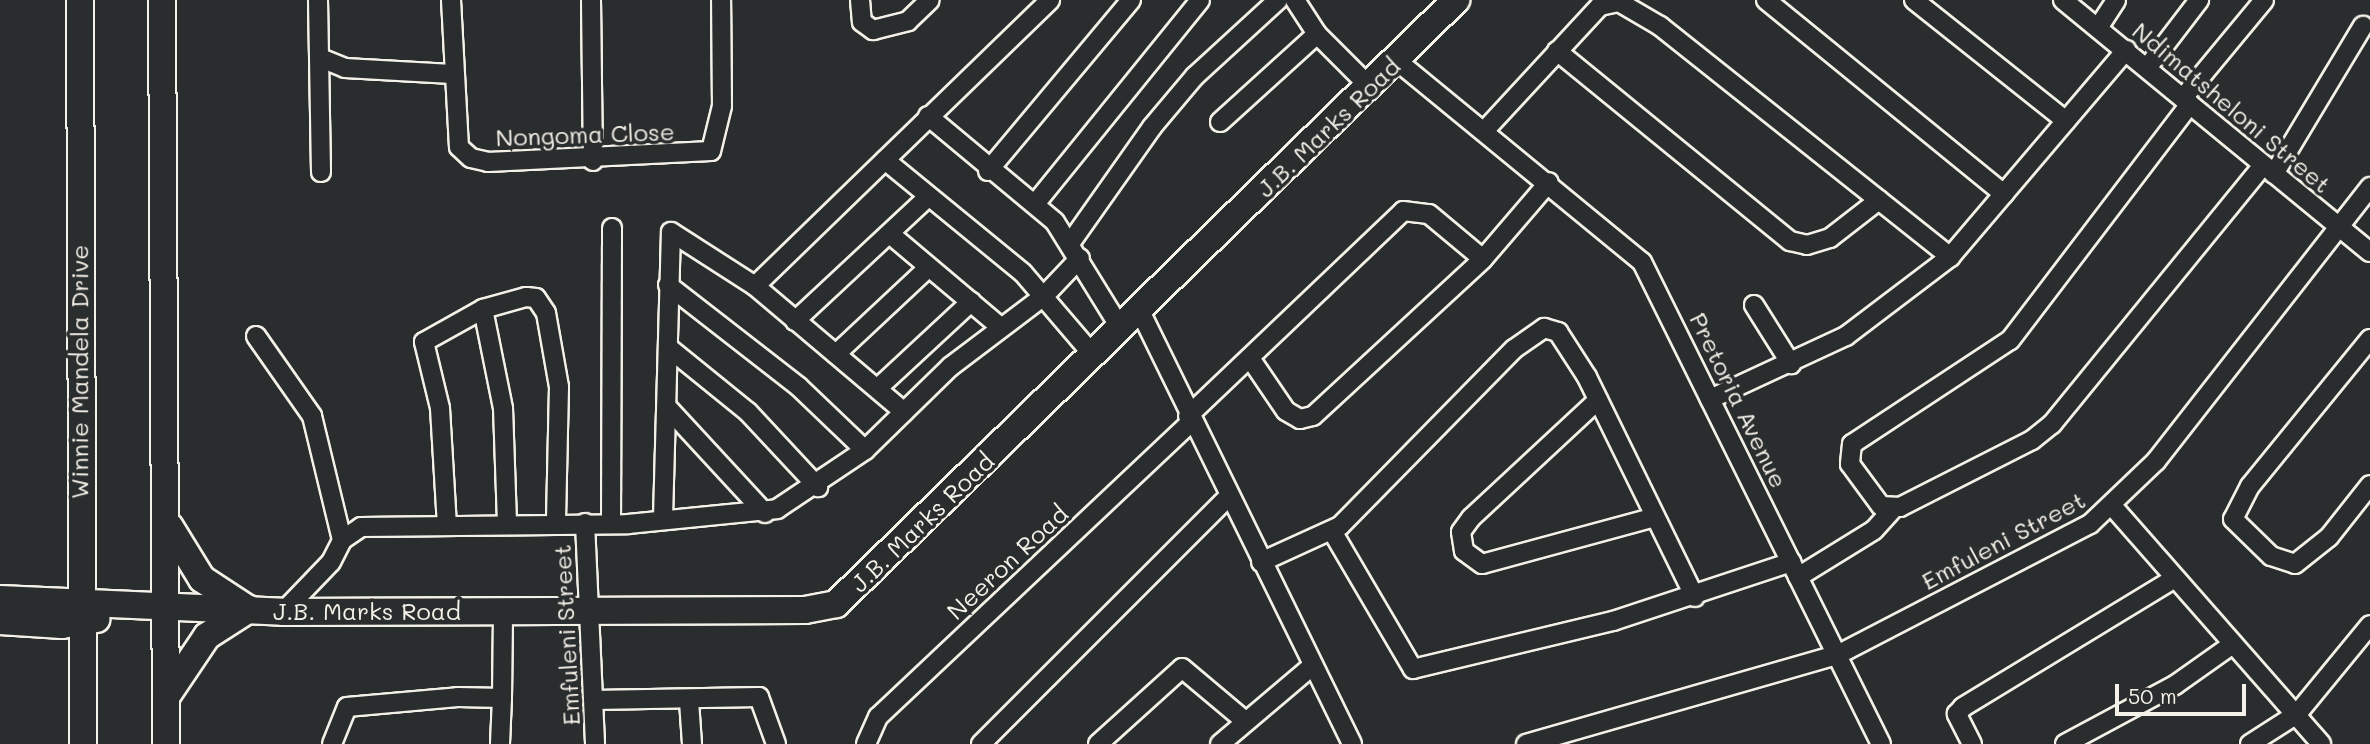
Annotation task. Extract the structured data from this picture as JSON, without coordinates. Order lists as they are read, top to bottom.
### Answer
{
  "streets": {
    "street": [
      "Ndimatsheloni Street",
      "J.B. Marks Road",
      "Nongoma Close",
      "Winnie Mandela Drive",
      "Pretoria Avenue",
      "Emfuleni Street",
      "Neeron Road"
    ]
  },
  "crossings": [
    ["Ndimatsheloni Street", "Emfuleni Street"],
    ["J.B. Marks Road", "Winnie Mandela Drive"],
    ["J.B. Marks Road", "Pretoria Avenue"],
    ["J.B. Marks Road", "Emfuleni Street"],
    ["Pretoria Avenue", "Emfuleni Street"]
  ],
  "scale_bar": "50 m"
}
